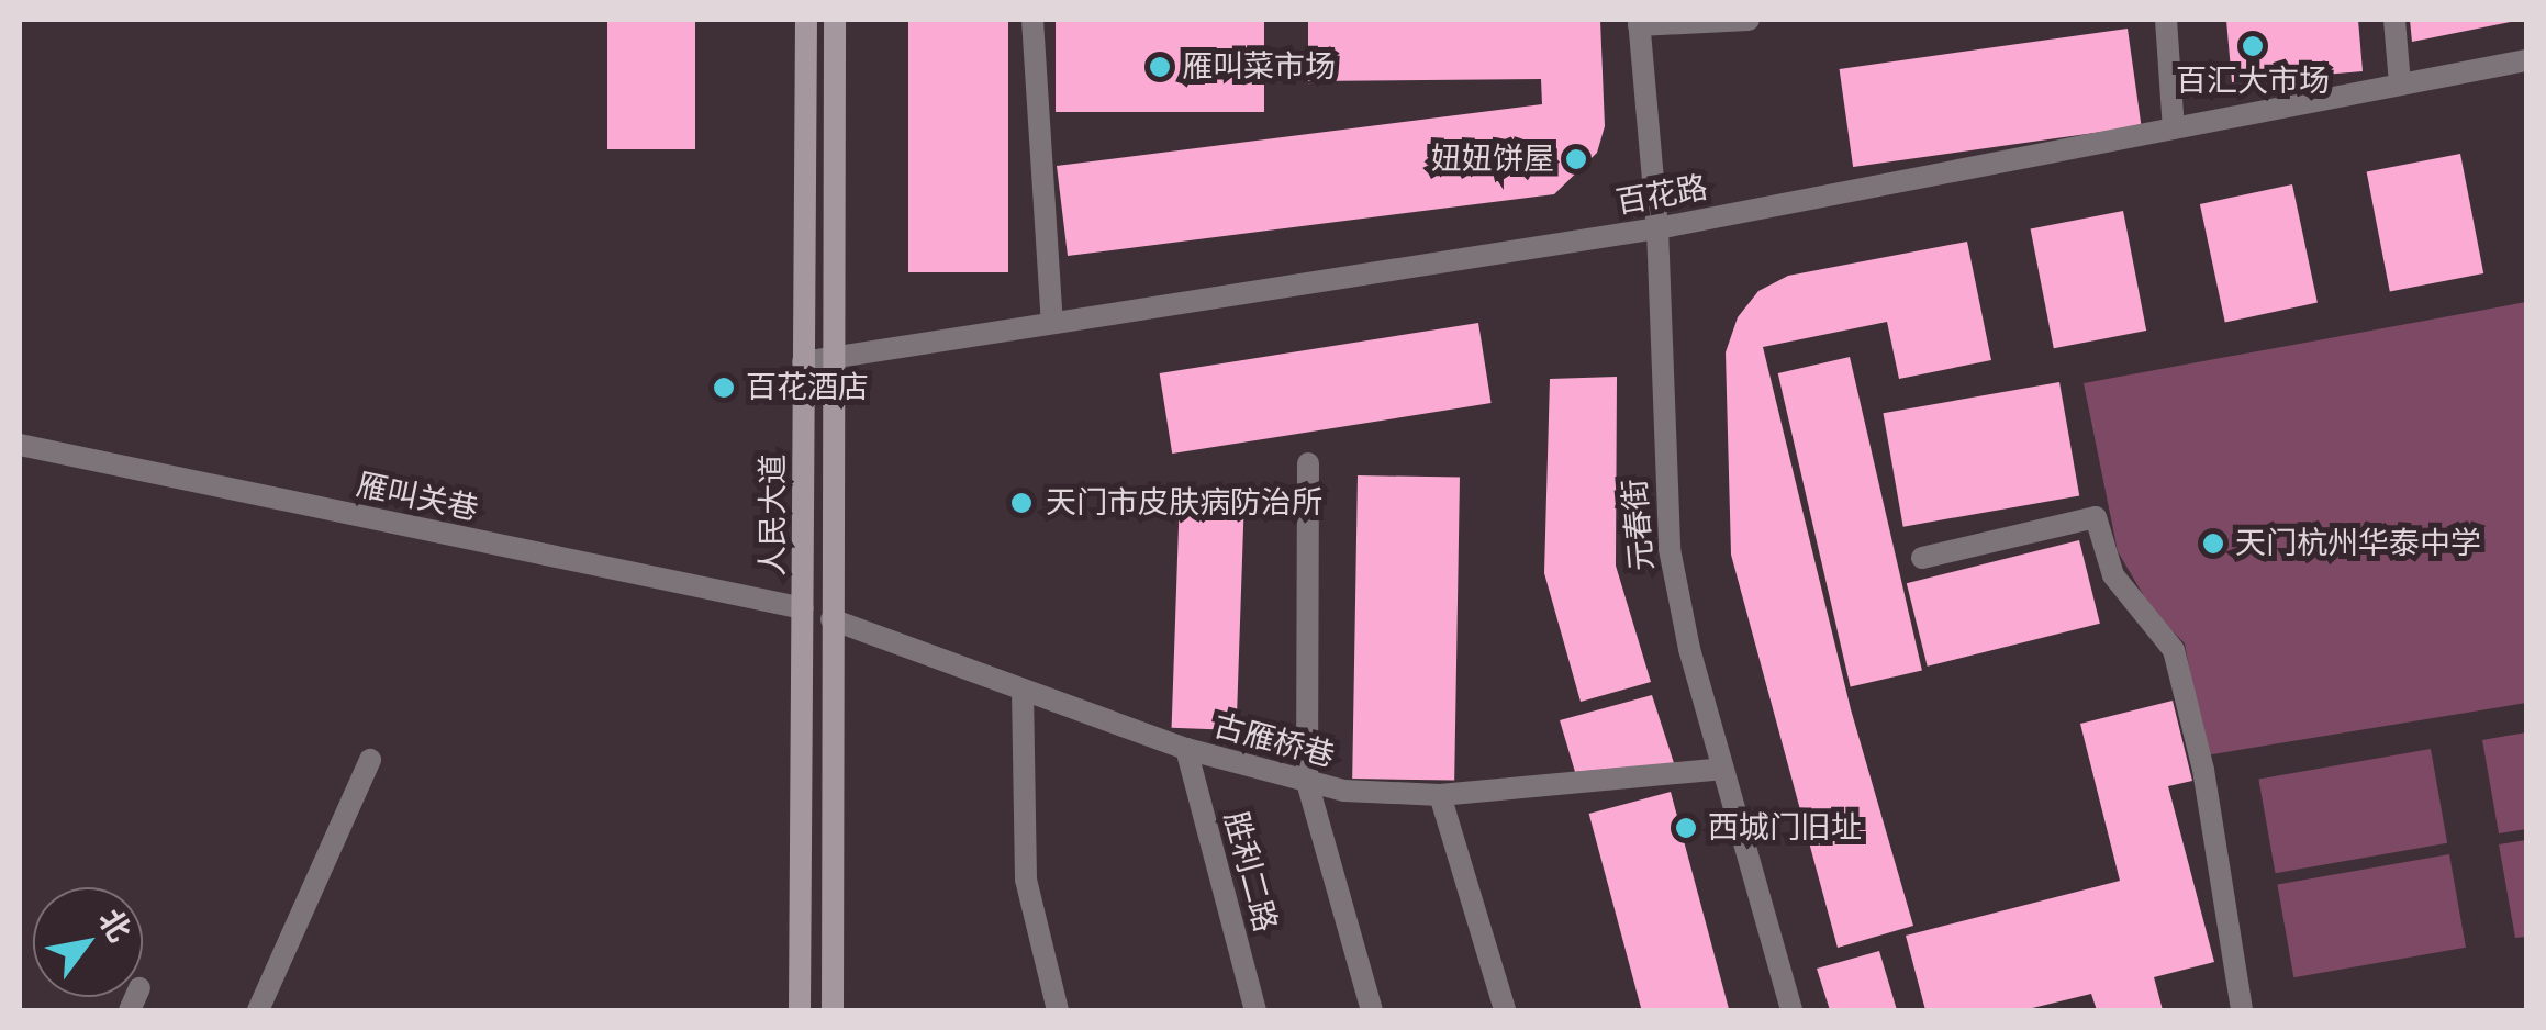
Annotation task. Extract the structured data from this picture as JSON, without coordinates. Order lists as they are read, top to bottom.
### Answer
{
  "streets": {
    "main road": ["人民大道"],
    "street": [
      "百花路",
      "雁叫关巷",
      "元春街",
      "古雁桥巷",
      "胜利二路"
    ]
  },
  "crossings": [
    ["百花路", "人民大道"],
    ["百花路", "元春街"],
    ["雁叫关巷", "人民大道"],
    ["人民大道", "古雁桥巷"],
    ["元春街", "古雁桥巷"],
    ["古雁桥巷", "胜利二路"]
  ],
  "places": [
    "百汇大市场",
    "雁叫菜市场",
    "妞妞饼屋",
    "百花酒店",
    "天门市皮肤病防治所",
    "天门杭州华泰中学",
    "西城门旧址"
  ],
  "north": "top right"
}
